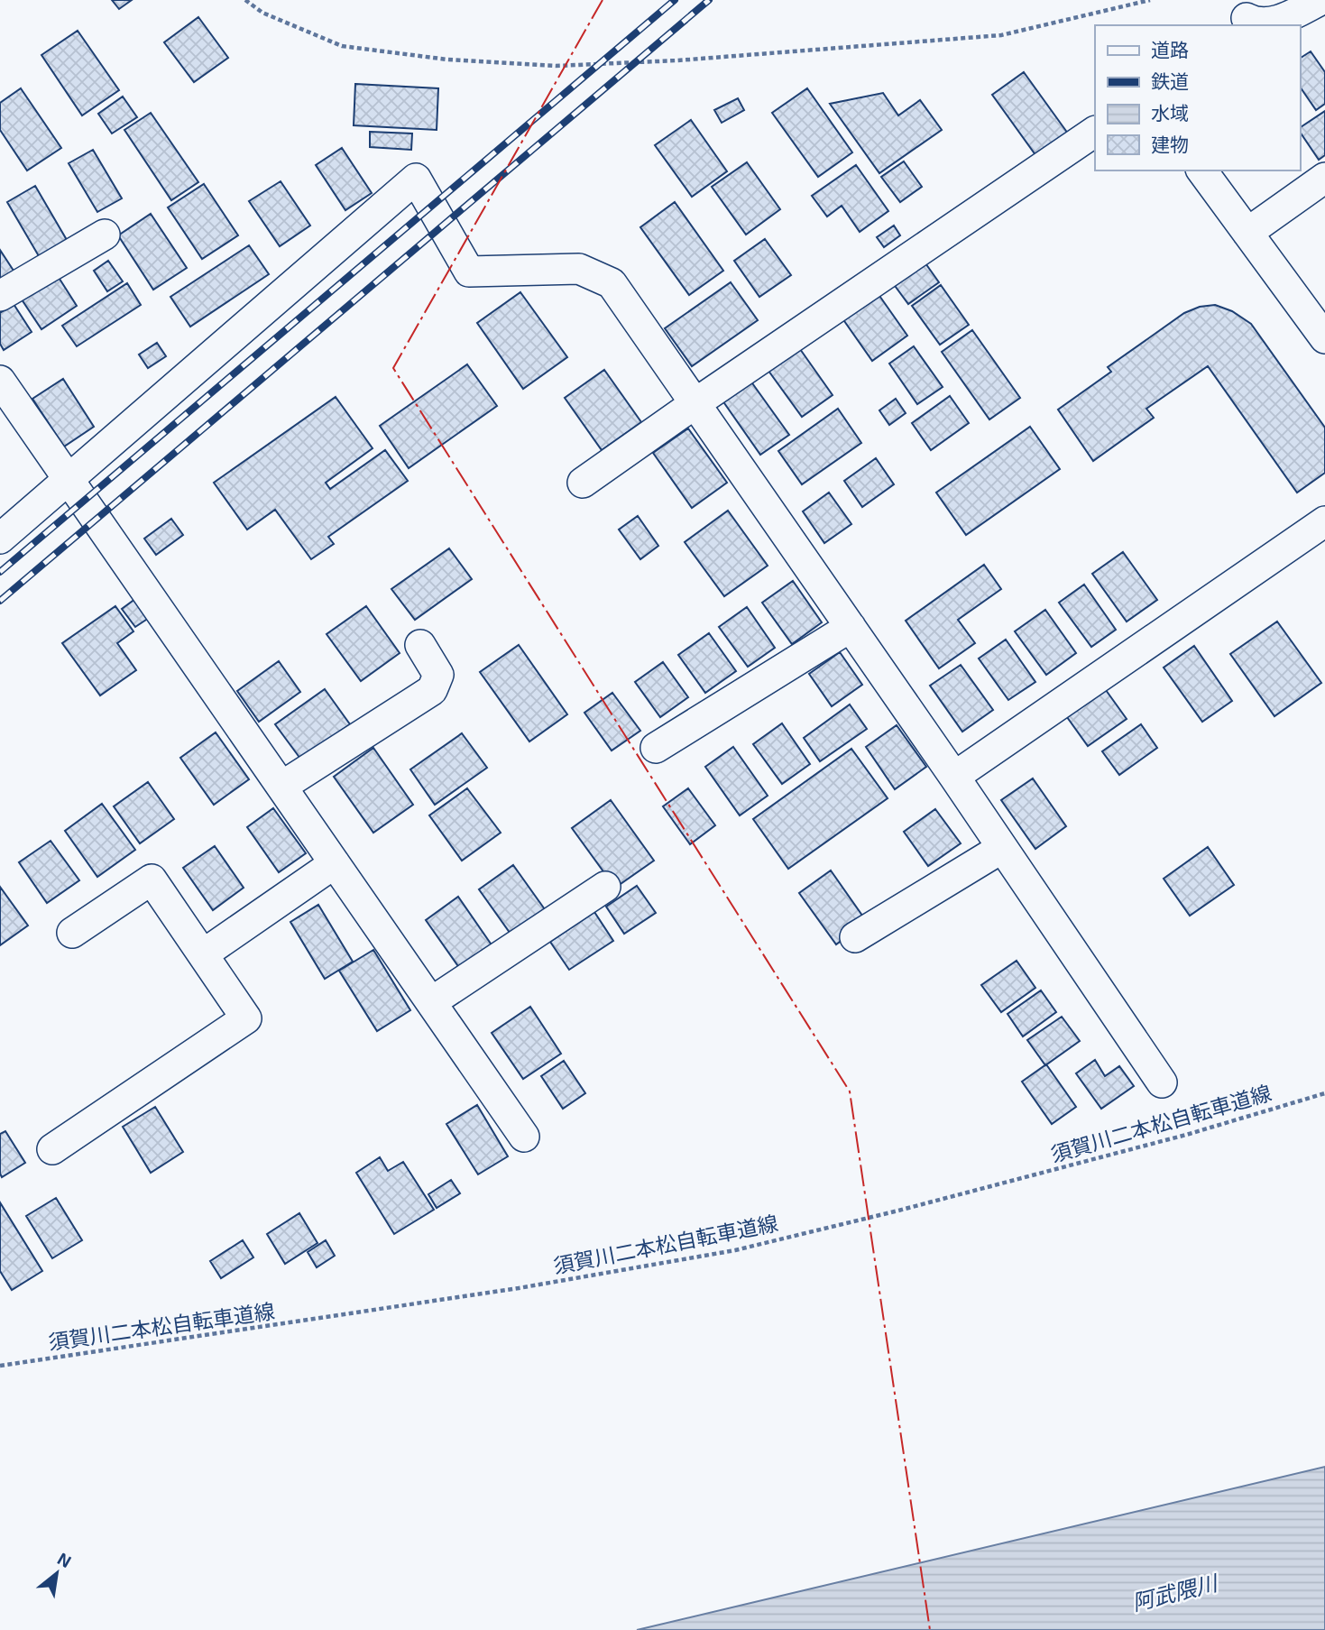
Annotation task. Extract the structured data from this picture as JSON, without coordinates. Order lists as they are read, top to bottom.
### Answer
{
  "streets": {
    "path": ["須賀川二本松自転車道線"]
  },
  "water": ["阿武隈川"],
  "legend": [
    "道路",
    "鉄道",
    "水域",
    "建物"
  ],
  "north": "top right"
}
